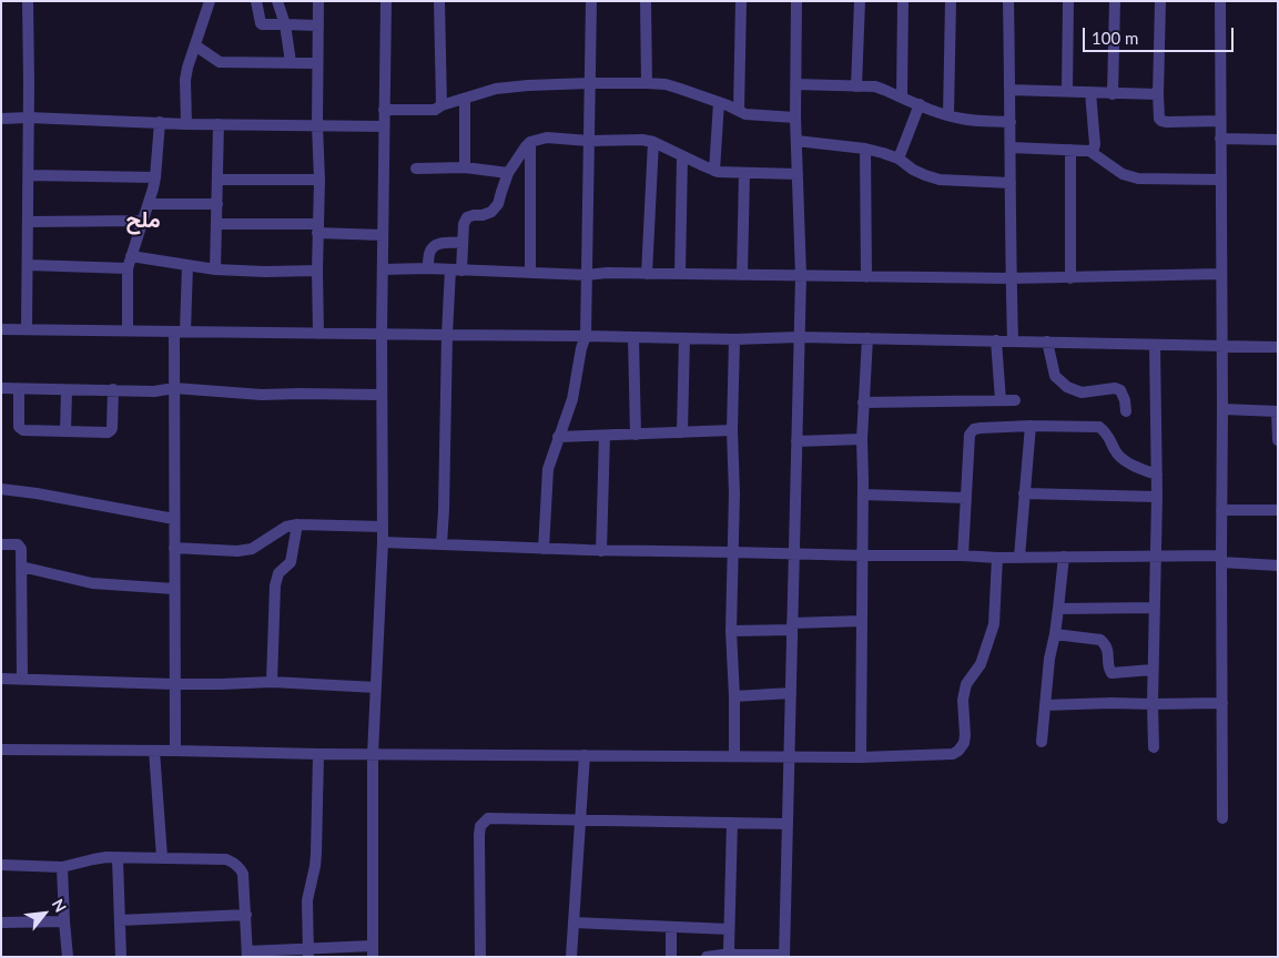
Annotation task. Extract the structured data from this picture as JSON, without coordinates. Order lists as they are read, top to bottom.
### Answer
{
  "districts": ["ملح"],
  "scale_bar": "100 m",
  "north": "top right"
}
